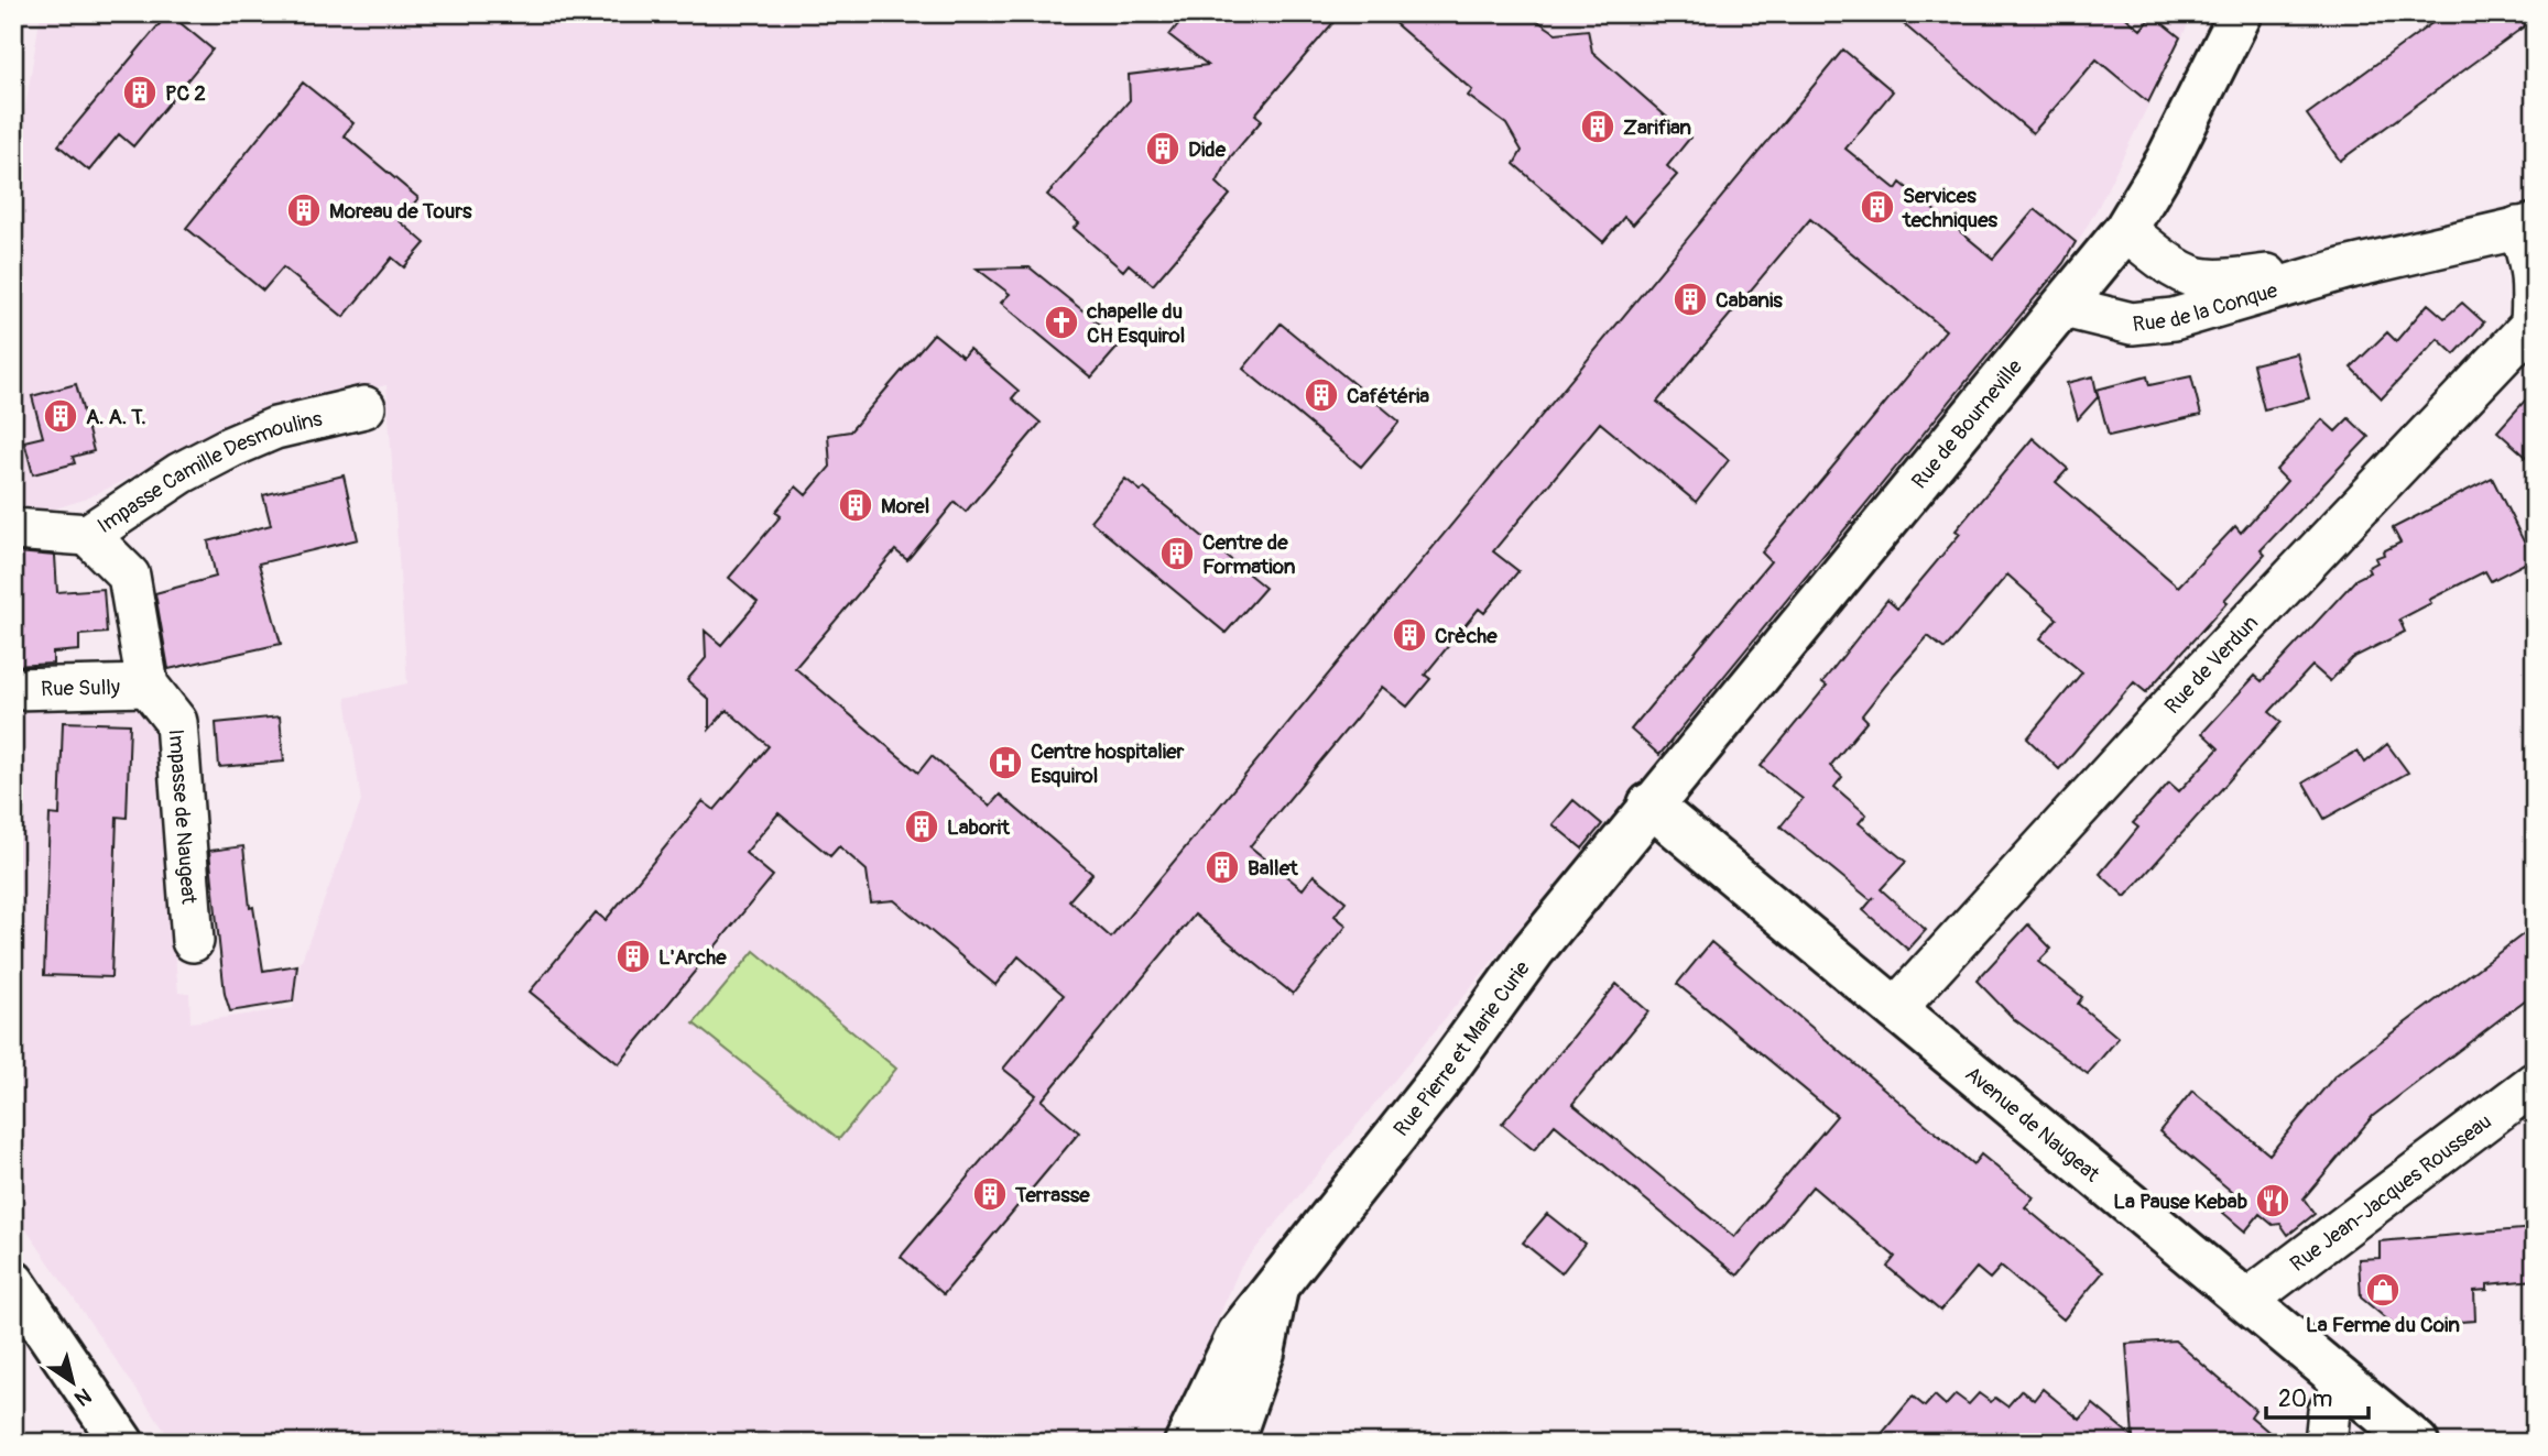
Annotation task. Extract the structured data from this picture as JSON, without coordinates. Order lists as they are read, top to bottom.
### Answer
{
  "streets": {
    "main road": ["Rue de Bourneville", "Rue Pierre et Marie Curie", "Avenue de Naugeat"],
    "street": [
      "Rue de la Conque",
      "Impasse Camille Desmoulins",
      "Rue de Verdun",
      "Rue Sully",
      "Impasse de Naugeat",
      "Rue Jean-Jacques Rousseau"
    ]
  },
  "crossings": [
    ["Rue de la Conque", "Rue de Bourneville"],
    ["Rue de la Conque", "Rue de Verdun"],
    ["Rue de Bourneville", "Rue Pierre et Marie Curie"],
    ["Rue de Bourneville", "Avenue de Naugeat"],
    ["Impasse Camille Desmoulins", "Impasse de Naugeat"],
    ["Rue de Verdun", "Avenue de Naugeat"],
    ["Rue Sully", "Impasse de Naugeat"],
    ["Rue Pierre et Marie Curie", "Avenue de Naugeat"],
    ["Avenue de Naugeat", "Rue Jean-Jacques Rousseau"]
  ],
  "places": {
    "building": [
      "PC 2",
      "Zarifian",
      "Dide",
      "Services techniques",
      "Moreau de Tours",
      "Cabanis",
      "Cafétéria",
      "A. A. T.",
      "Morel",
      "Centre de Formation",
      "Crèche",
      "Laborit",
      "Ballet",
      "L'Arche",
      "Terrasse"
    ],
    "church": ["chapelle du CH Esquirol"],
    "hospital": ["Centre hospitalier Esquirol"],
    "restaurant": ["La Pause Kebab"],
    "shop": ["La Ferme du Coin"]
  },
  "scale_bar": "20 m",
  "north": "bottom right"
}
